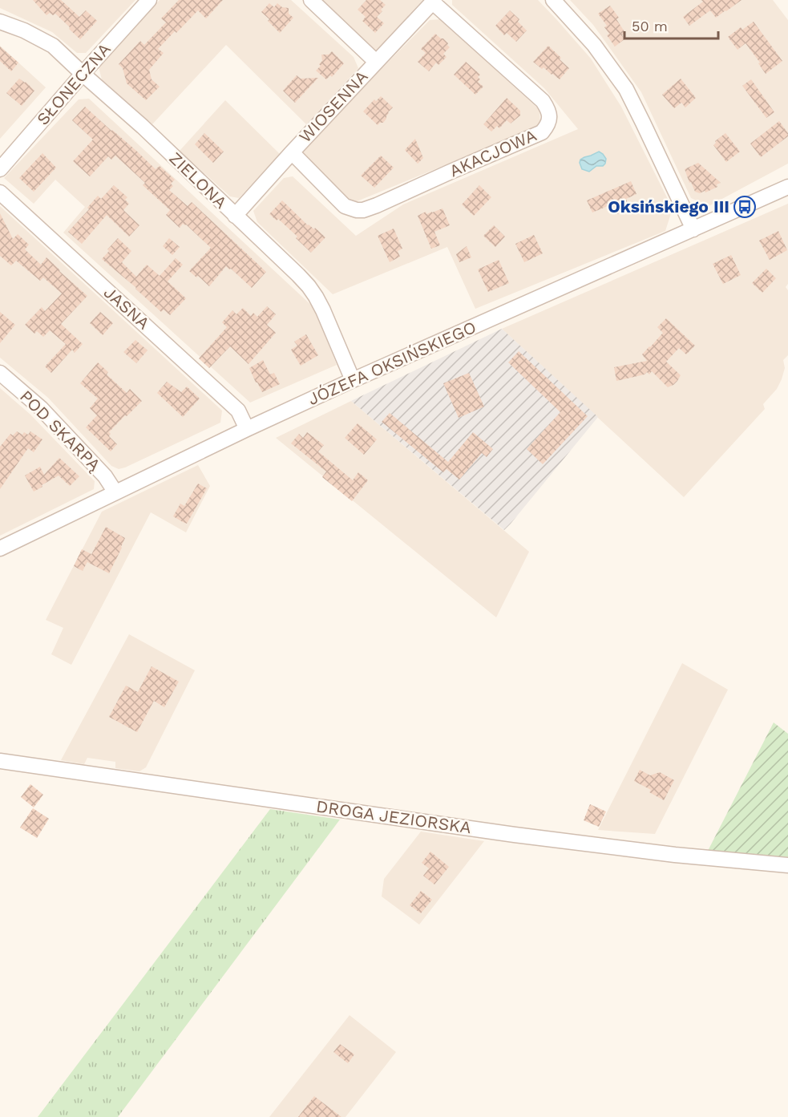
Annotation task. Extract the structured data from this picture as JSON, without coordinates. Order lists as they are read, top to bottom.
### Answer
{
  "streets": {
    "street": [
      "SŁONECZNA",
      "WIOSENNA",
      "AKACJOWA",
      "ZIELONA",
      "JASNA",
      "JÓZEFA OKSIŃSKIEGO",
      "POD SKARPĄ",
      "DROGA JEZIORSKA"
    ]
  },
  "crossings": [
    ["SŁONECZNA", "ZIELONA"],
    ["WIOSENNA", "AKACJOWA"],
    ["WIOSENNA", "ZIELONA"],
    ["ZIELONA", "JÓZEFA OKSIŃSKIEGO"],
    ["JASNA", "JÓZEFA OKSIŃSKIEGO"],
    ["JÓZEFA OKSIŃSKIEGO", "POD SKARPĄ"]
  ],
  "places": {
    "bus stop": ["Oksińskiego III"]
  },
  "scale_bar": "50 m"
}
